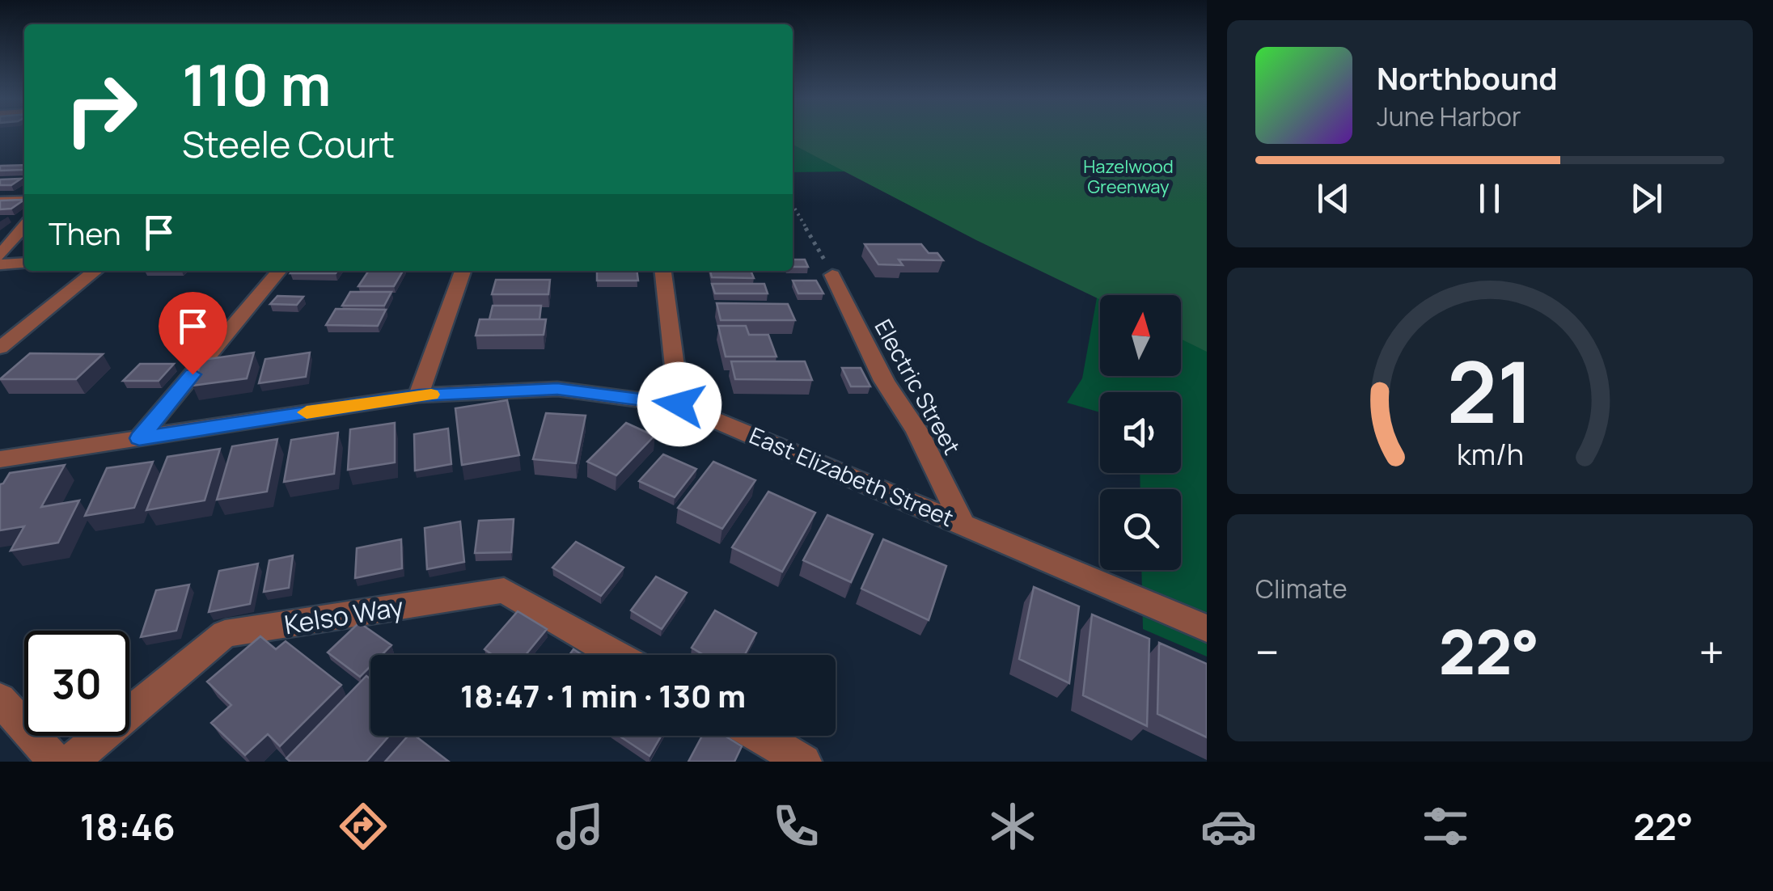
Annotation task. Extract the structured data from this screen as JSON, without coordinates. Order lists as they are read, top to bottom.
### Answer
{
  "streets": {
    "street": ["Electric Street", "East Elizabeth Street", "Kelso Way"]
  },
  "crossings": [
    ["Electric Street", "East Elizabeth Street"]
  ],
  "parks": ["Hazelwood Greenway"],
  "north": "top",
  "page": {
    "turn": ["110 m", "Steele Court"],
    "song": ["Northbound", "June Harbor"],
    "then": "Then",
    "tile": "Climate",
    "heat": ["−", "22°", "+"],
    "limit": "30",
    "trip": "18:47 · 1 min · 130 m",
    "tabs": ["18:46", "22°"],
    "gauge": ["21", "km/h"]
  }
}
